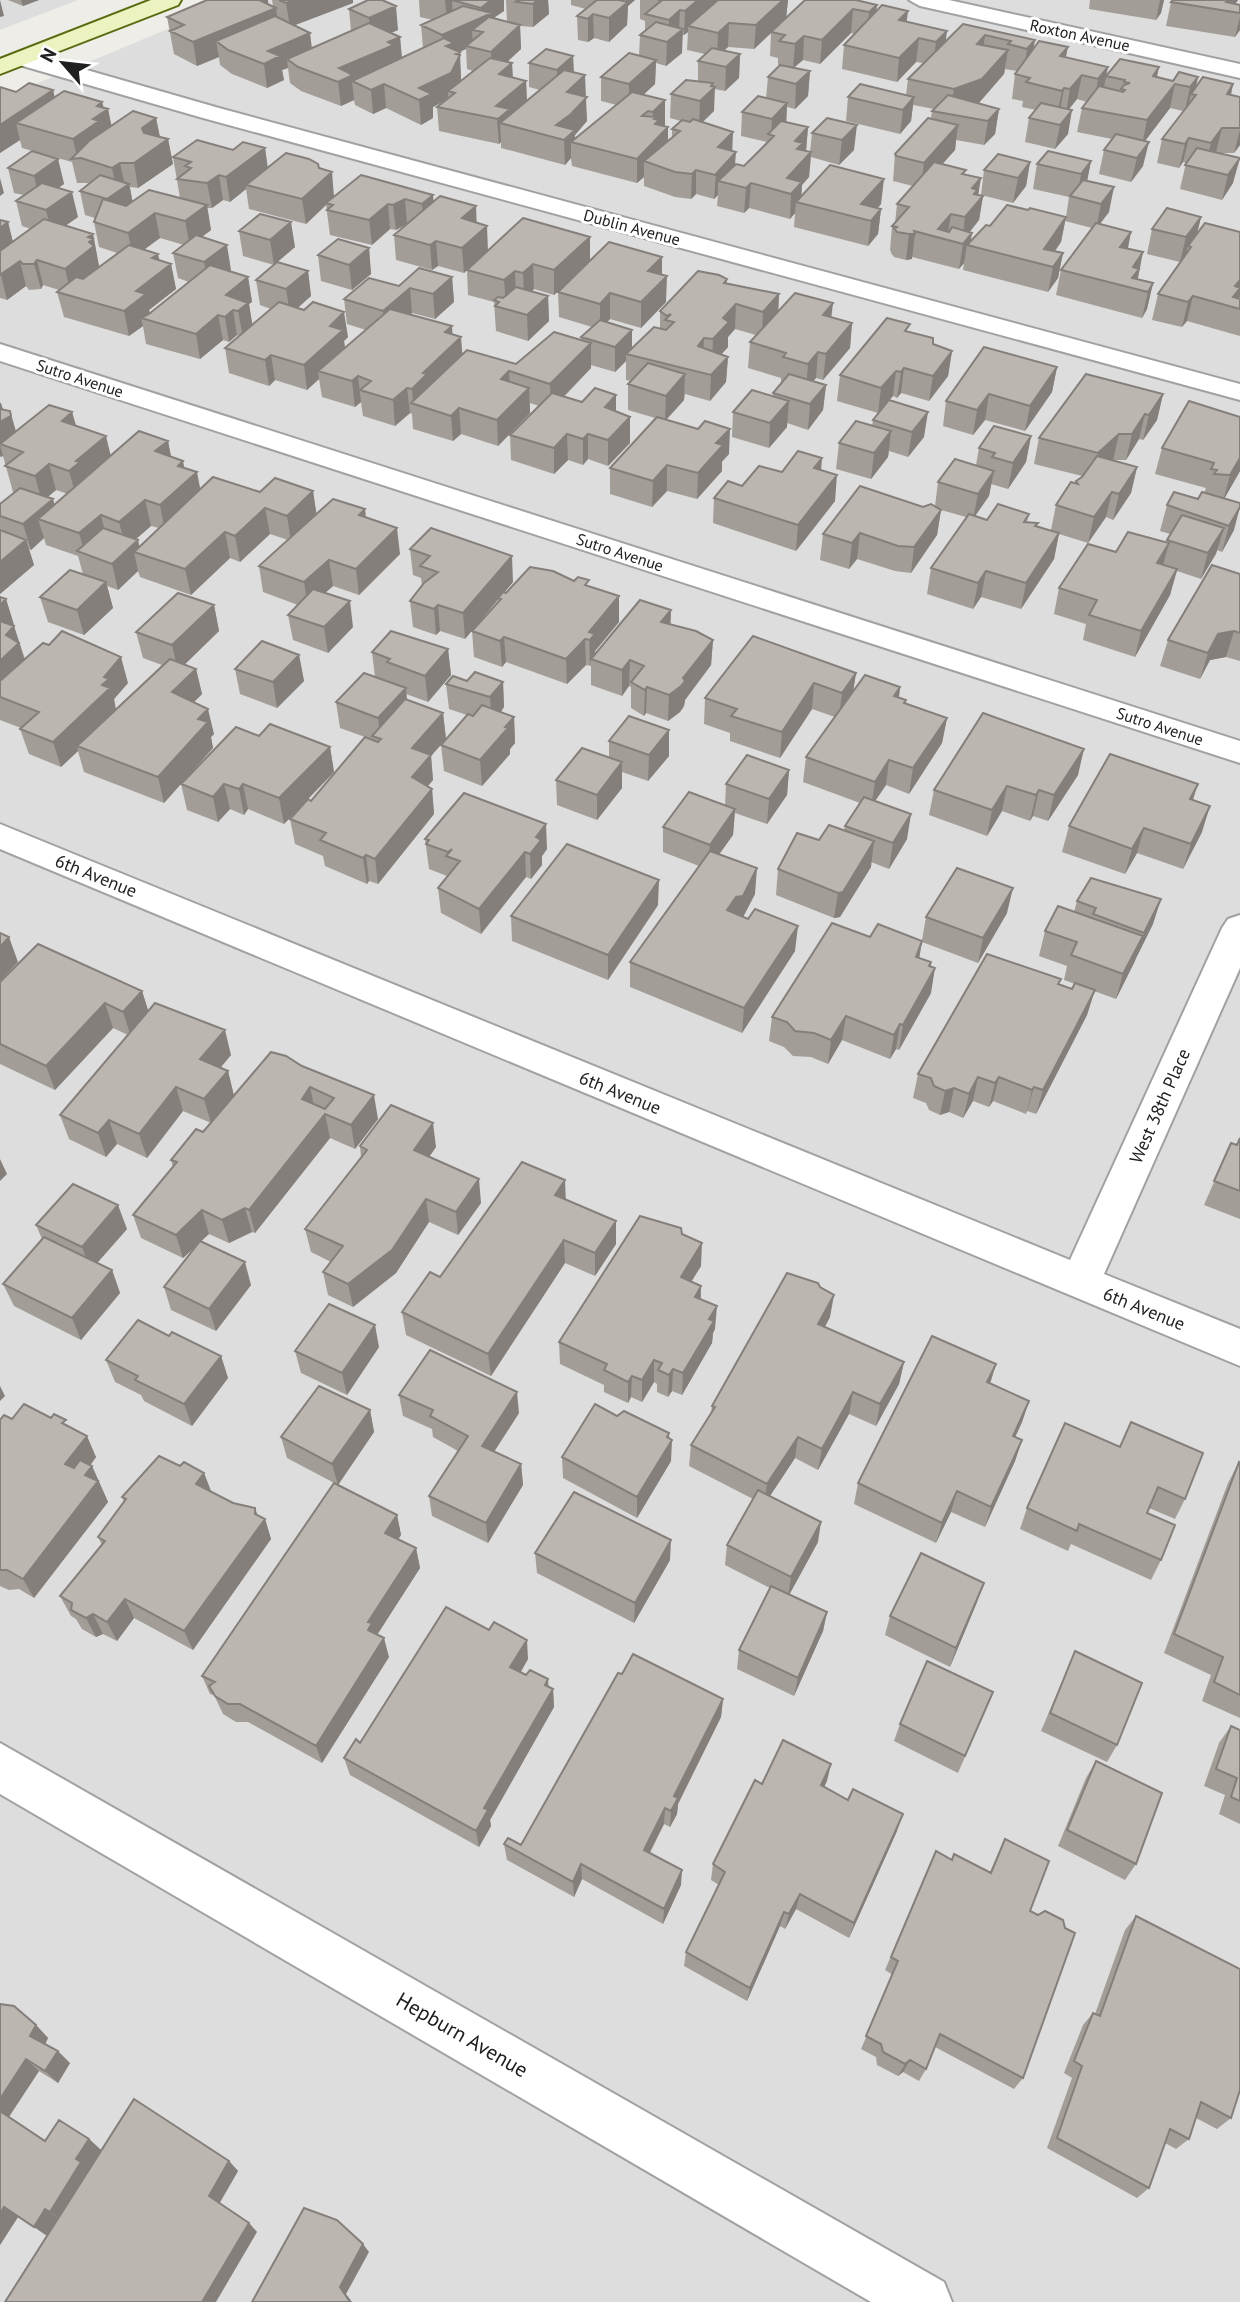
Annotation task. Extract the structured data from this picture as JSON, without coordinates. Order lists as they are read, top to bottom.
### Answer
{
  "streets": {
    "street": [
      "Roxton Avenue",
      "Dublin Avenue",
      "Sutro Avenue",
      "6th Avenue",
      "West 38th Place",
      "Hepburn Avenue"
    ]
  },
  "crossings": [
    ["6th Avenue", "West 38th Place"]
  ],
  "north": "top left"
}
